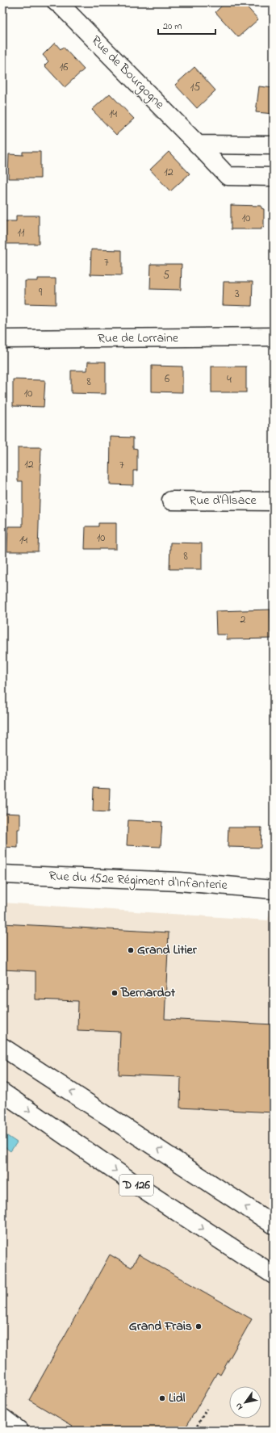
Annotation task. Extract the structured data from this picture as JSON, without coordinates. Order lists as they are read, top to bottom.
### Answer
{
  "streets": {
    "street": [
      "Rue de Bourgogne",
      "Rue de Lorraine",
      "Rue d'Alsace",
      "Rue du 152e Régiment d'Infanterie",
      "D 126"
    ]
  },
  "places": [
    "Grand Litier",
    "Bernardot",
    "Grand Frais",
    "Lidl"
  ],
  "house_numbers": [
    "16",
    "15",
    "14",
    "12",
    "10",
    "11",
    "7",
    "5",
    "9",
    "3",
    "6",
    "4",
    "8",
    "10",
    "12",
    "7",
    "10",
    "14",
    "8",
    "2"
  ],
  "scale_bar": "20 m",
  "north": "bottom left"
}
